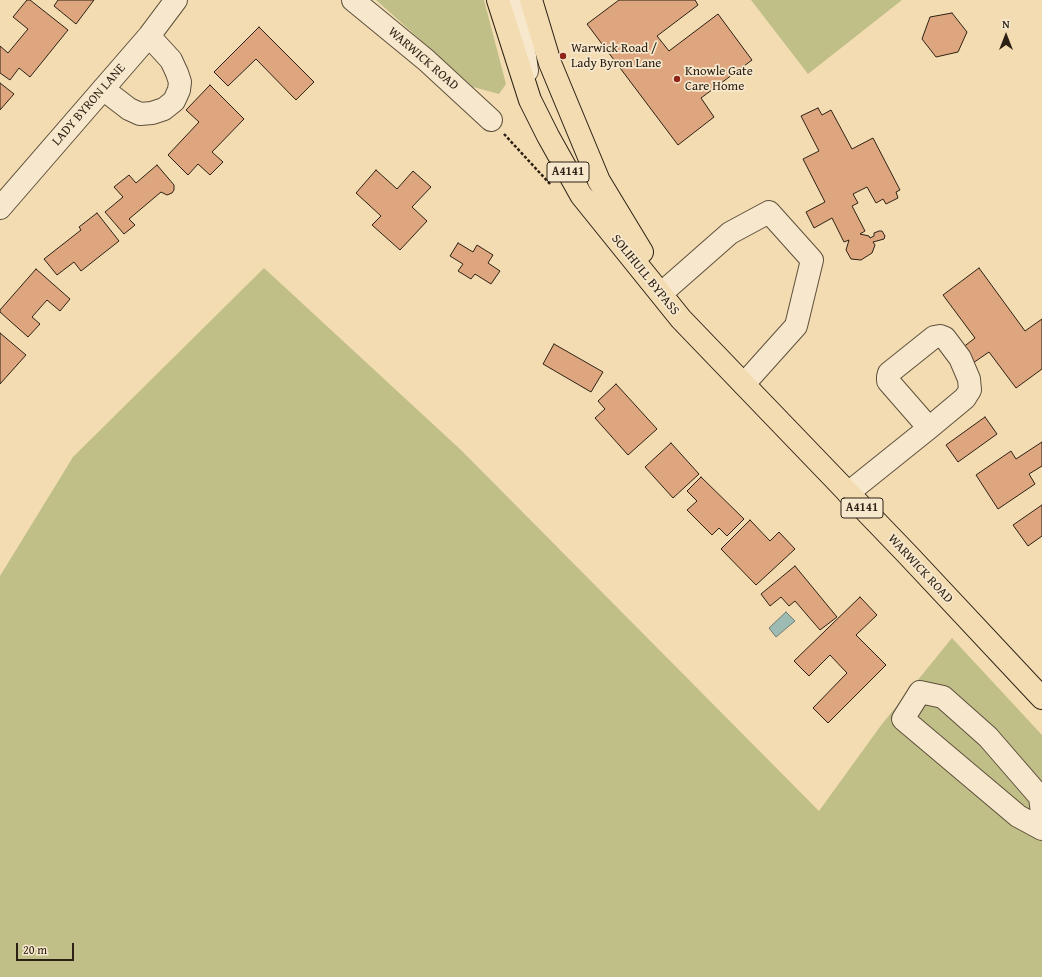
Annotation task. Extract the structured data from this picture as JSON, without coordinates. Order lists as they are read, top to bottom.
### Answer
{
  "streets": {
    "main road": ["WARWICK ROAD", "A4141", "SOLIHULL BYPASS"],
    "street": ["LADY BYRON LANE"]
  },
  "crossings": [
    ["WARWICK ROAD", "SOLIHULL BYPASS"]
  ],
  "places": ["Warwick Road / Lady Byron Lane", "Knowle Gate Care Home"],
  "scale_bar": "20 m",
  "north": "top"
}
